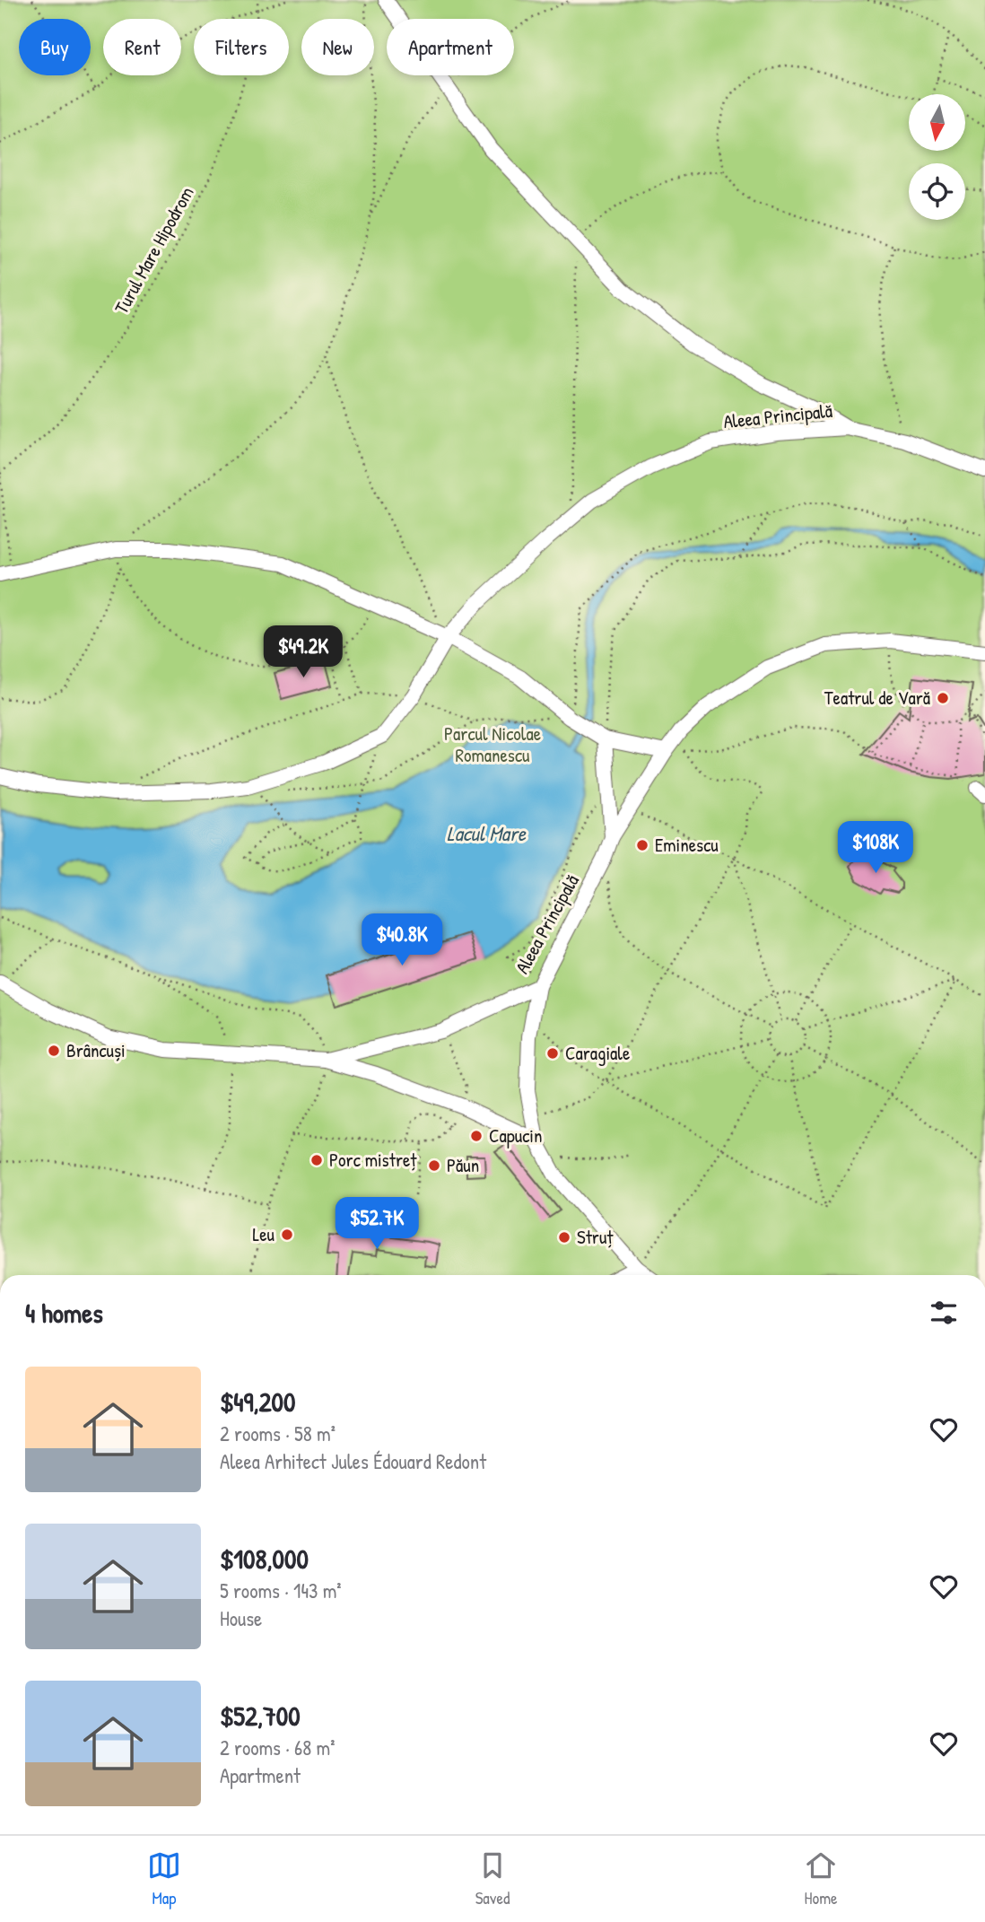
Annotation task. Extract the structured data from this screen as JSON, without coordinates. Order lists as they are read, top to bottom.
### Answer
{
  "streets": {
    "street": ["Aleea Principală"],
    "path": ["Turul Mare Hipodrom"]
  },
  "water": ["Lacul Mare"],
  "parks": ["Parcul Nicolae Romanescu"],
  "places": [
    "Teatrul de Vară",
    "Eminescu",
    "Brâncuși",
    "Caragiale",
    "Capucin",
    "Porc mistreț",
    "Păun",
    "Leu",
    "Struț"
  ],
  "north": "bottom",
  "page": {
    "chip": [
      "Buy",
      "Rent",
      "Filters",
      "New",
      "Apartment"
    ],
    "price": [
      "$49.2K",
      "$108K",
      "$40.8K",
      "$52.7K"
    ],
    "heading": "4 homes",
    "list": [
      {
        "name": "$49,200",
        "note": "2 rooms · 58 m² · Aleea Arhitect Jules Édouard Redont"
      },
      {
        "name": "$108,000",
        "note": "5 rooms · 143 m² · House"
      },
      {
        "name": "$52,700",
        "note": "2 rooms · 68 m² · Apartment"
      }
    ],
    "tabs": ["Map", "Saved", "Home"]
  }
}
